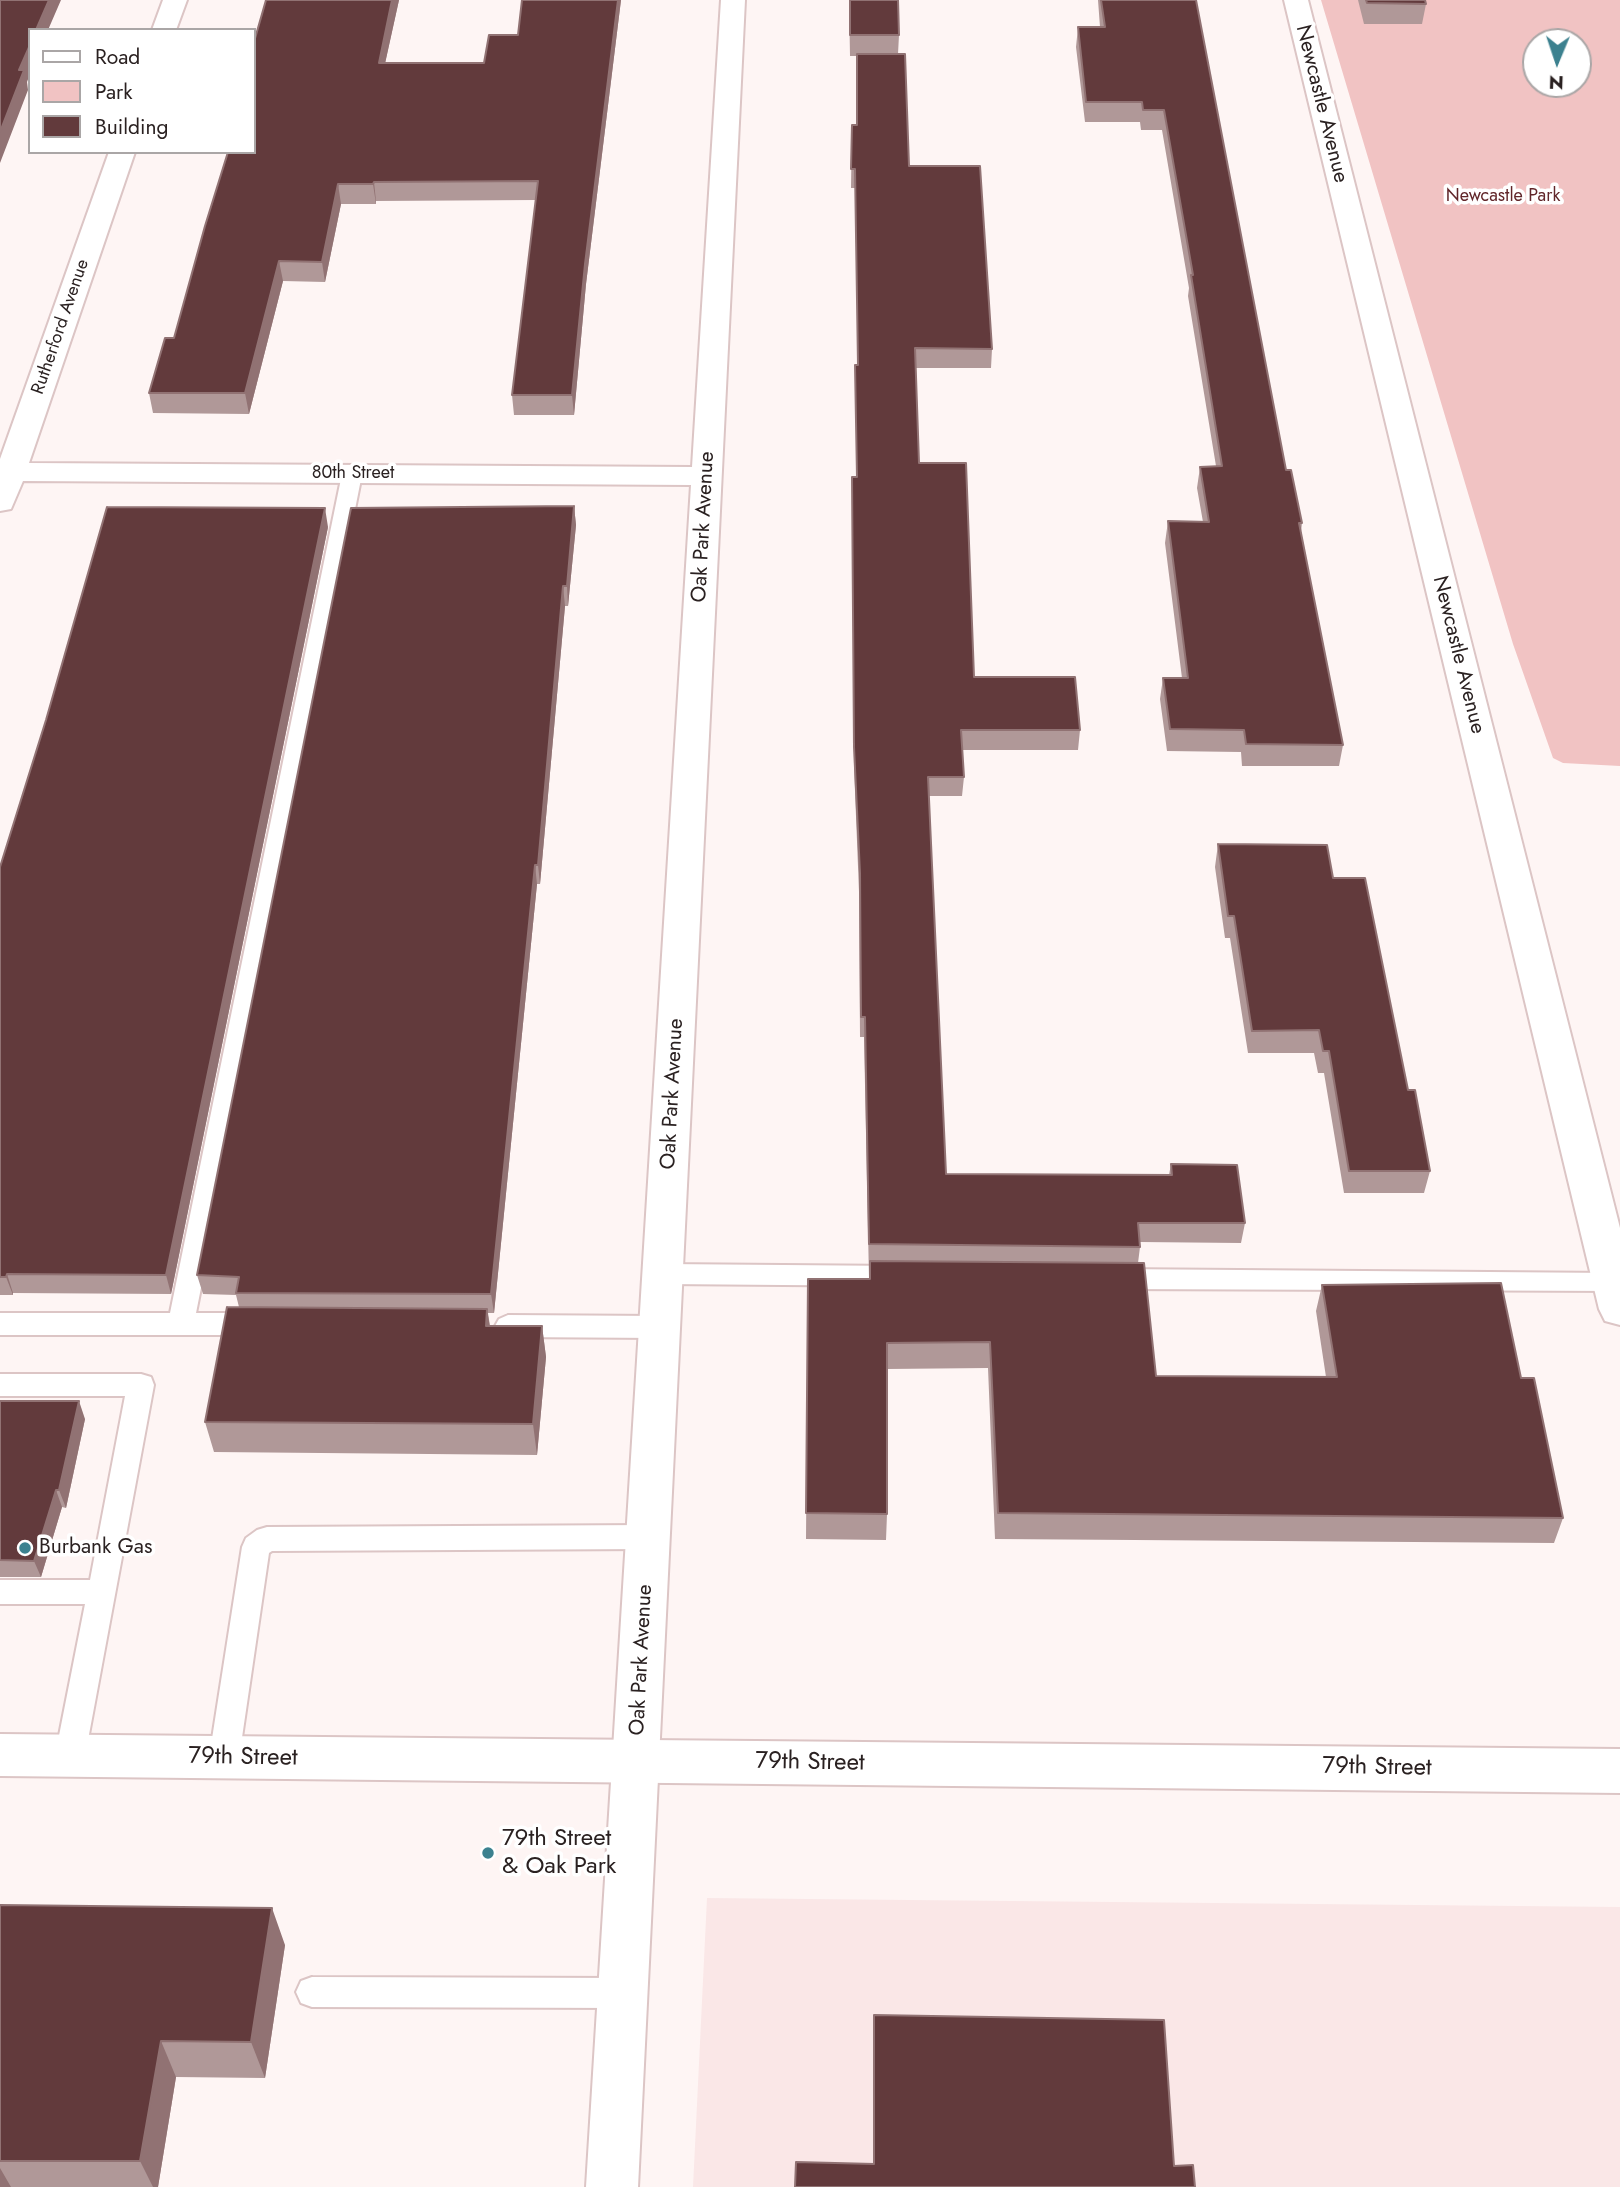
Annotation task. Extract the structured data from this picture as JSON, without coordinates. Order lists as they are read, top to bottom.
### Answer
{
  "streets": {
    "street": [
      "Newcastle Avenue",
      "Rutherford Avenue",
      "80th Street",
      "Oak Park Avenue",
      "79th Street"
    ]
  },
  "crossings": [
    ["Rutherford Avenue", "80th Street"],
    ["80th Street", "Oak Park Avenue"],
    ["Oak Park Avenue", "79th Street"]
  ],
  "parks": ["Newcastle Park"],
  "places": ["Burbank Gas", "79th Street & Oak Park"],
  "legend": ["Road", "Park", "Building"],
  "north": "bottom"
}
